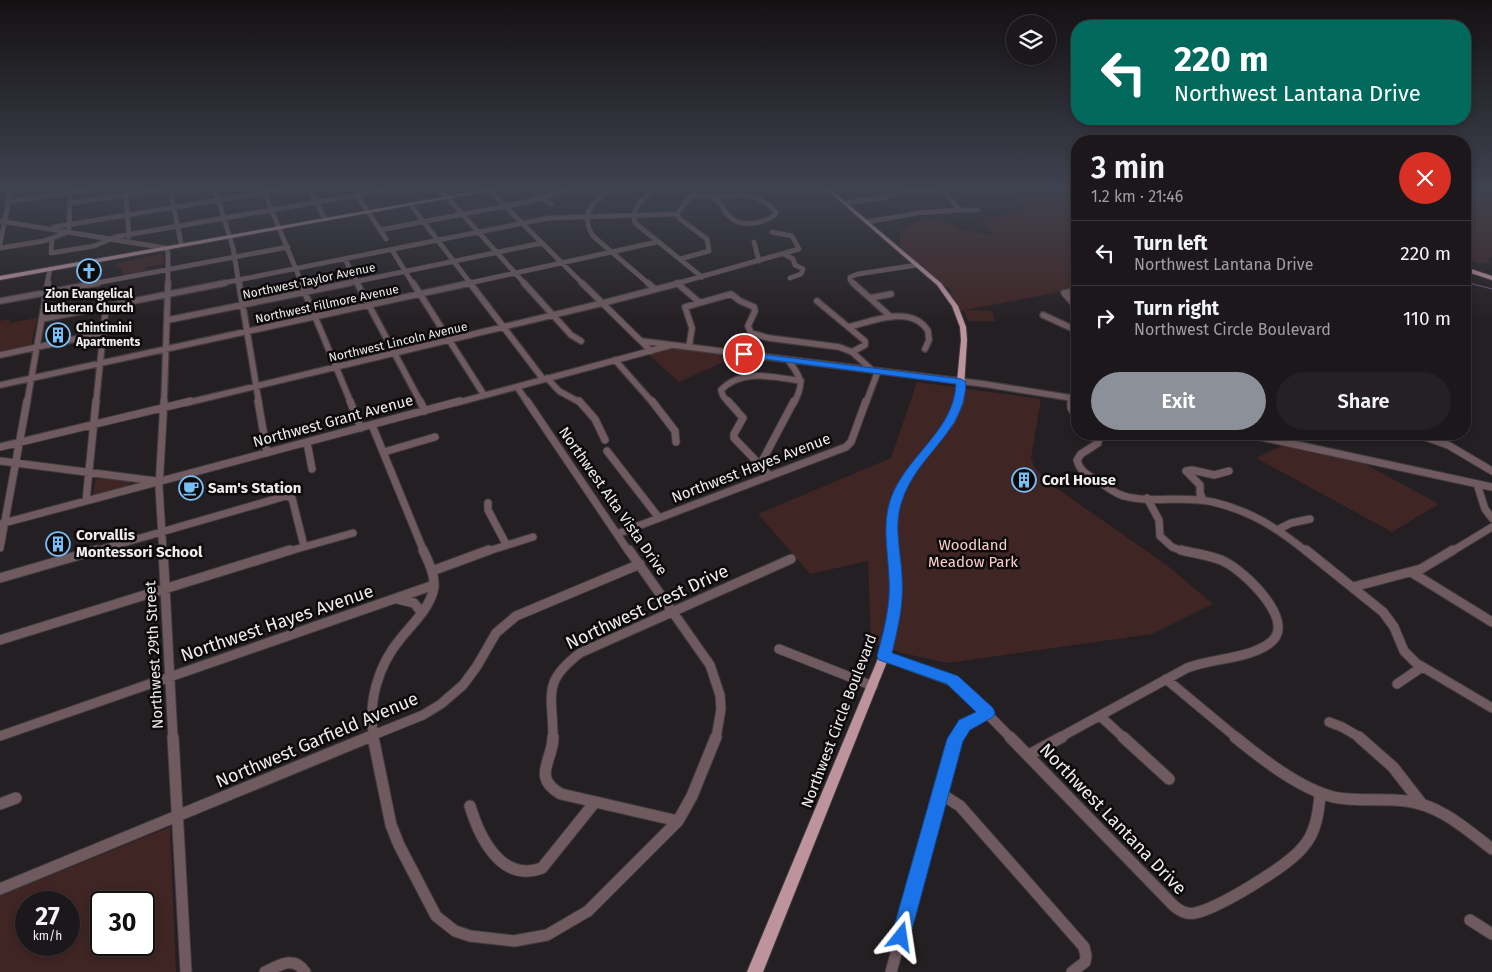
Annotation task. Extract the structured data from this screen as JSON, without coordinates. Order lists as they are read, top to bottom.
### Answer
{
  "streets": {
    "main road": ["Northwest Circle Boulevard"],
    "street": [
      "Northwest Taylor Avenue",
      "Northwest Fillmore Avenue",
      "Northwest Lincoln Avenue",
      "Northwest Grant Avenue",
      "Northwest Hayes Avenue",
      "Northwest Alta Vista Drive",
      "Northwest Crest Drive",
      "Northwest 29th Street",
      "Northwest Garfield Avenue",
      "Northwest Lantana Drive"
    ]
  },
  "crossings": [
    ["Northwest Taylor Avenue", "Northwest 29th Street"],
    ["Northwest Fillmore Avenue", "Northwest 29th Street"],
    ["Northwest Lincoln Avenue", "Northwest 29th Street"],
    ["Northwest Grant Avenue", "Northwest Alta Vista Drive"],
    ["Northwest Grant Avenue", "Northwest 29th Street"],
    ["Northwest Hayes Avenue", "Northwest Alta Vista Drive"],
    ["Northwest Hayes Avenue", "Northwest 29th Street"],
    ["Northwest Alta Vista Drive", "Northwest Crest Drive"],
    ["Northwest Alta Vista Drive", "Northwest Garfield Avenue"],
    ["Northwest 29th Street", "Northwest Garfield Avenue"],
    ["Northwest Circle Boulevard", "Northwest Lantana Drive"]
  ],
  "parks": ["Woodland Meadow Park"],
  "places": {
    "church": ["Zion Evangelical Lutheran Church"],
    "building": ["Chintimini Apartments", "Corl House", "Corvallis Montessori School"],
    "cafe": ["Sam's Station"]
  },
  "page": {
    "turn": ["220 m", "Northwest Lantana Drive"],
    "heading": ["3 min", "1.2 km · 21:46"],
    "list": [
      {
        "name": "Turn left",
        "note": "Northwest Lantana Drive",
        "value": "220 m"
      },
      {
        "name": "Turn right",
        "note": "Northwest Circle Boulevard",
        "value": "110 m"
      }
    ],
    "buttons": ["Exit", "Share"],
    "speed": "27 km/h",
    "limit": "30"
  }
}
